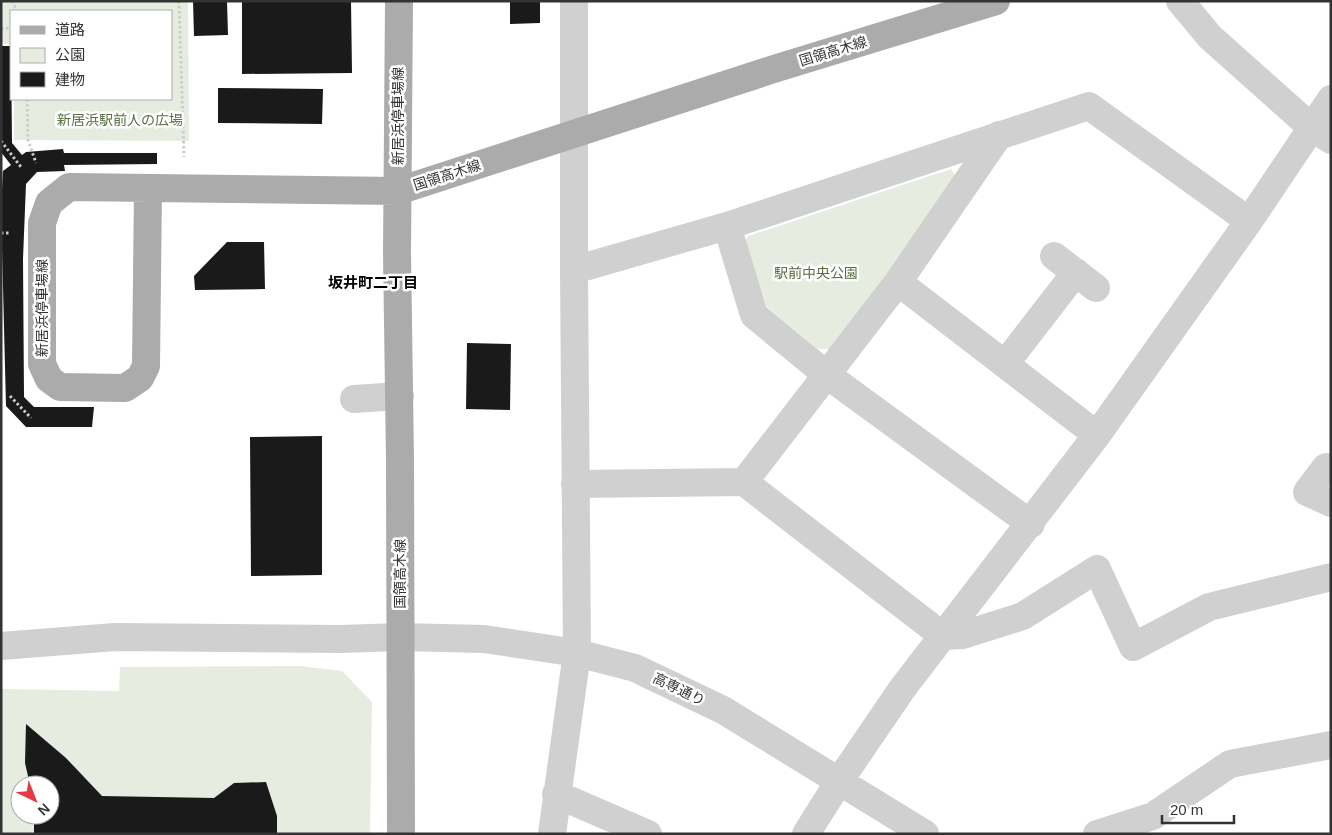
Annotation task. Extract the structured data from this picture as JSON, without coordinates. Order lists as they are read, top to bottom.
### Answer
{
  "streets": {
    "main road": ["国領高木線", "新居浜停車場線"],
    "street": ["高専通り"]
  },
  "crossings": [
    ["国領高木線", "新居浜停車場線"],
    ["国領高木線", "高専通り"]
  ],
  "districts": ["坂井町二丁目"],
  "parks": ["新居浜駅前人の広場", "駅前中央公園"],
  "legend": ["道路", "公園", "建物"],
  "scale_bar": "20 m",
  "north": "bottom right"
}
